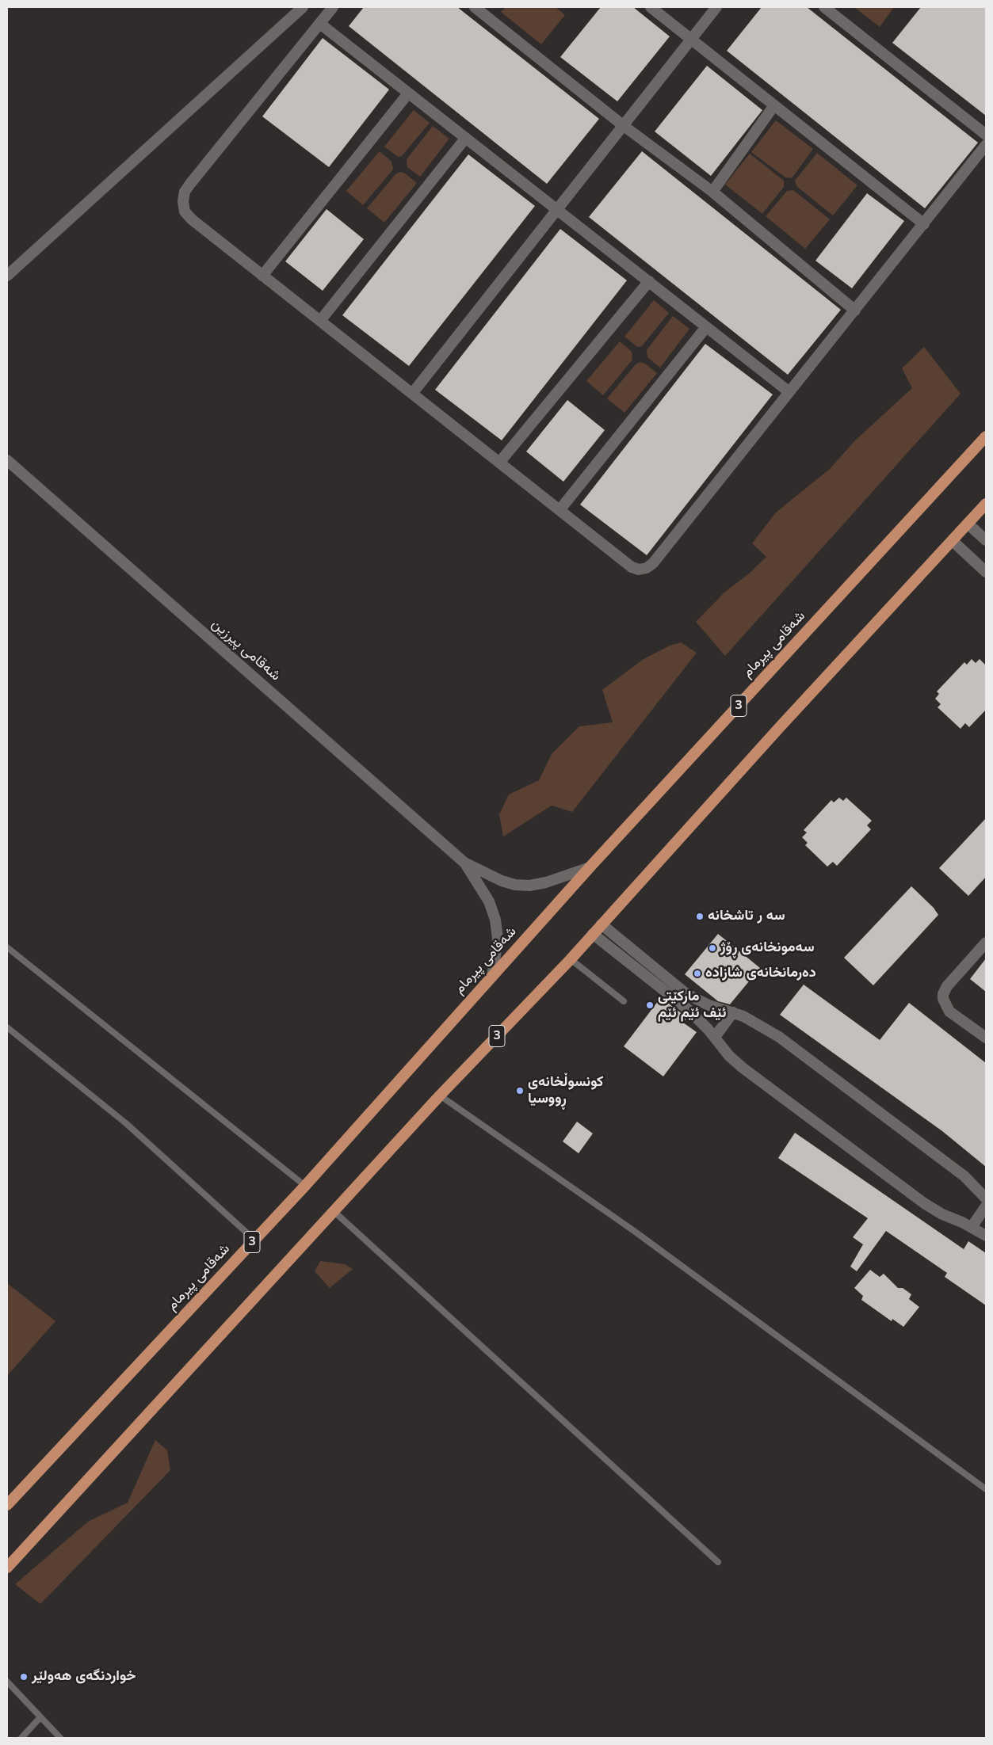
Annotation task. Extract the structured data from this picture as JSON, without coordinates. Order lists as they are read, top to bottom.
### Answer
{
  "streets": {
    "highway": ["شەقامی پیرمام", "3"],
    "street": ["شەقامی پیرزین"]
  },
  "places": [
    "سه ر تاشخانه",
    "سەمونخانەی ڕۆژ",
    "دەرمانخانەی شازادە",
    "مارکێتی ئێف ئێم ئێم",
    "کونسوڵخانەی ڕووسیا",
    "خواردنگەی هەولێر"
  ]
}
